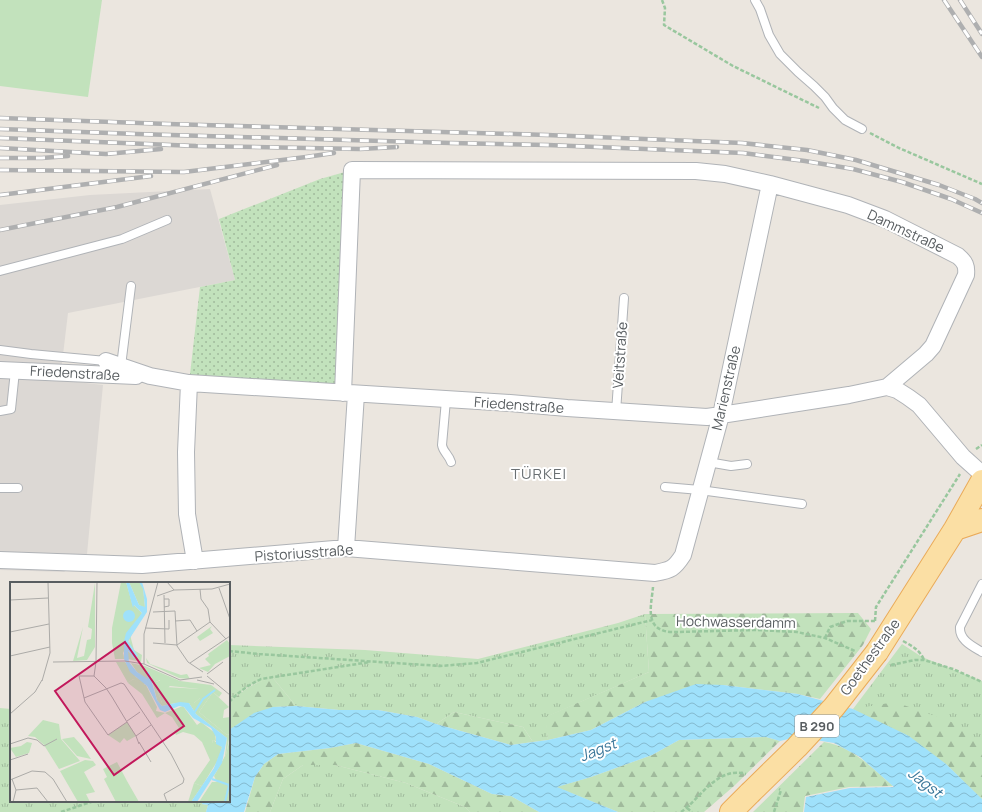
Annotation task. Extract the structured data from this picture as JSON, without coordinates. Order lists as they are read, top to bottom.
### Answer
{
  "streets": {
    "main road": ["Goethestraße", "B 290"],
    "street": [
      "Dammstraße",
      "Friedenstraße",
      "Marienstraße",
      "Pistoriusstraße"
    ],
    "lane": ["Veitstraße"],
    "path": ["Hochwasserdamm"]
  },
  "crossings": [
    ["Dammstraße", "Friedenstraße"],
    ["Dammstraße", "Marienstraße"],
    ["Veitstraße", "Friedenstraße"],
    ["Friedenstraße", "Marienstraße"],
    ["Marienstraße", "Pistoriusstraße"]
  ],
  "districts": ["TÜRKEI"],
  "water": ["Jagst"]
}
